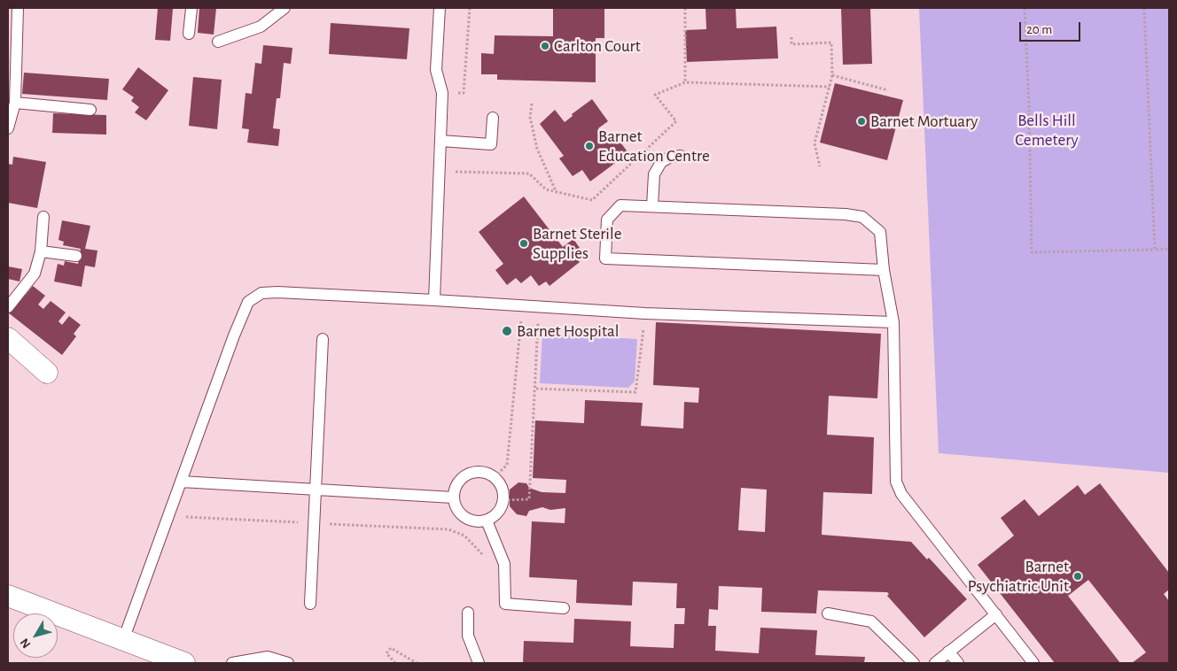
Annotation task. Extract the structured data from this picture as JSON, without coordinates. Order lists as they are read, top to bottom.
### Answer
{
  "parks": ["Bells Hill Cemetery"],
  "places": [
    "Carlton Court",
    "Barnet Mortuary",
    "Barnet Education Centre",
    "Barnet Sterile Supplies",
    "Barnet Hospital",
    "Barnet Psychiatric Unit"
  ],
  "scale_bar": "20 m",
  "north": "bottom left"
}
